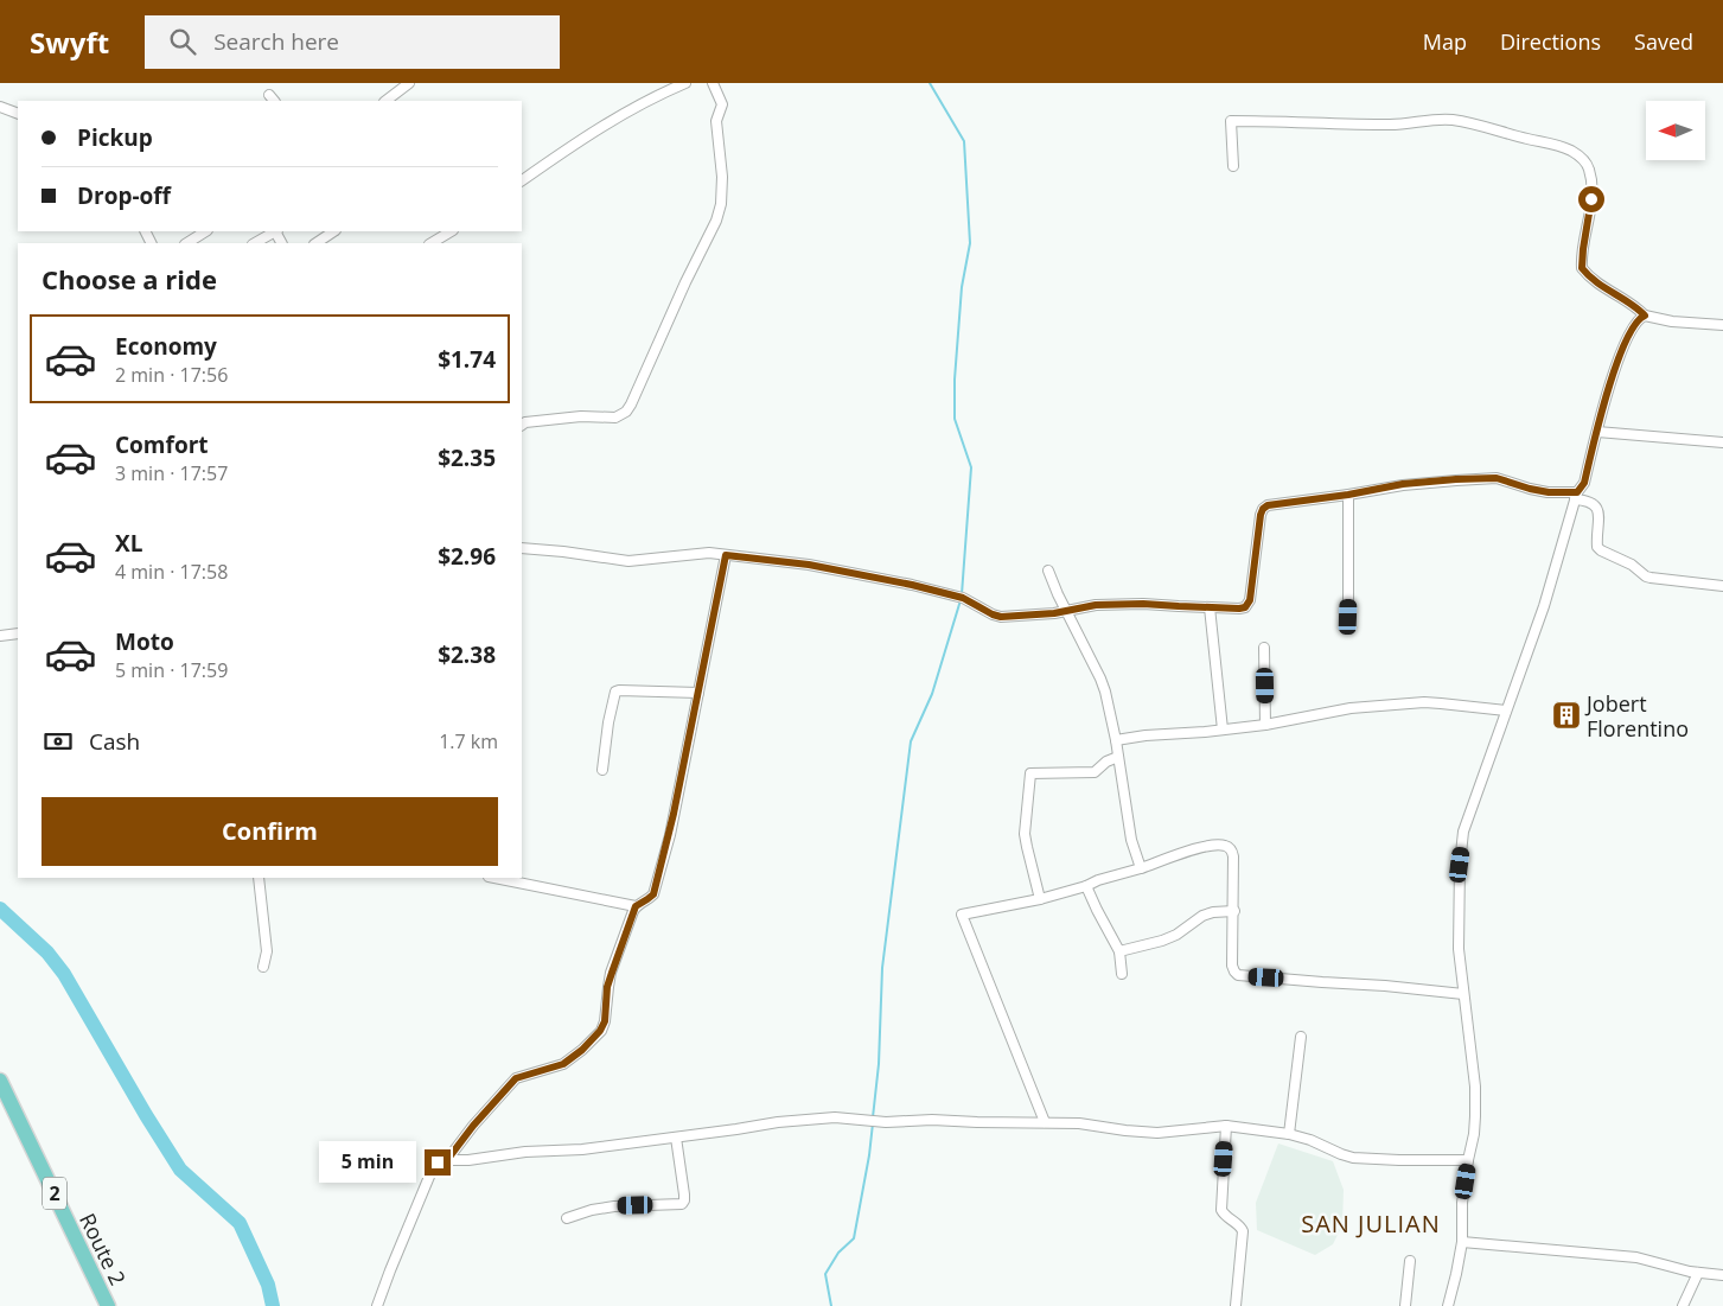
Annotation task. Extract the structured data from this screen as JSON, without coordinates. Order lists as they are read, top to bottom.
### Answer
{
  "streets": {
    "highway": ["2", "Route 2"]
  },
  "districts": ["SAN JULIAN"],
  "places": {
    "building": ["Jobert Florentino"]
  },
  "north": "left",
  "page": {
    "header": "Swyft",
    "search": "Search here",
    "nav": ["Map", "Directions", "Saved"],
    "banner": ["Pickup", "Drop-off"],
    "heading": "Choose a ride",
    "list": [
      {
        "name": "Economy",
        "note": "2 min · 17:56",
        "value": "$1.74"
      },
      {
        "name": "Comfort",
        "note": "3 min · 17:57",
        "value": "$2.35"
      },
      {
        "name": "XL",
        "note": "4 min · 17:58",
        "value": "$2.96"
      },
      {
        "name": "Moto",
        "note": "5 min · 17:59",
        "value": "$2.38"
      }
    ],
    "pay": ["Cash", "1.7 km"],
    "buttons": "Confirm",
    "bubble": "5 min"
  }
}
